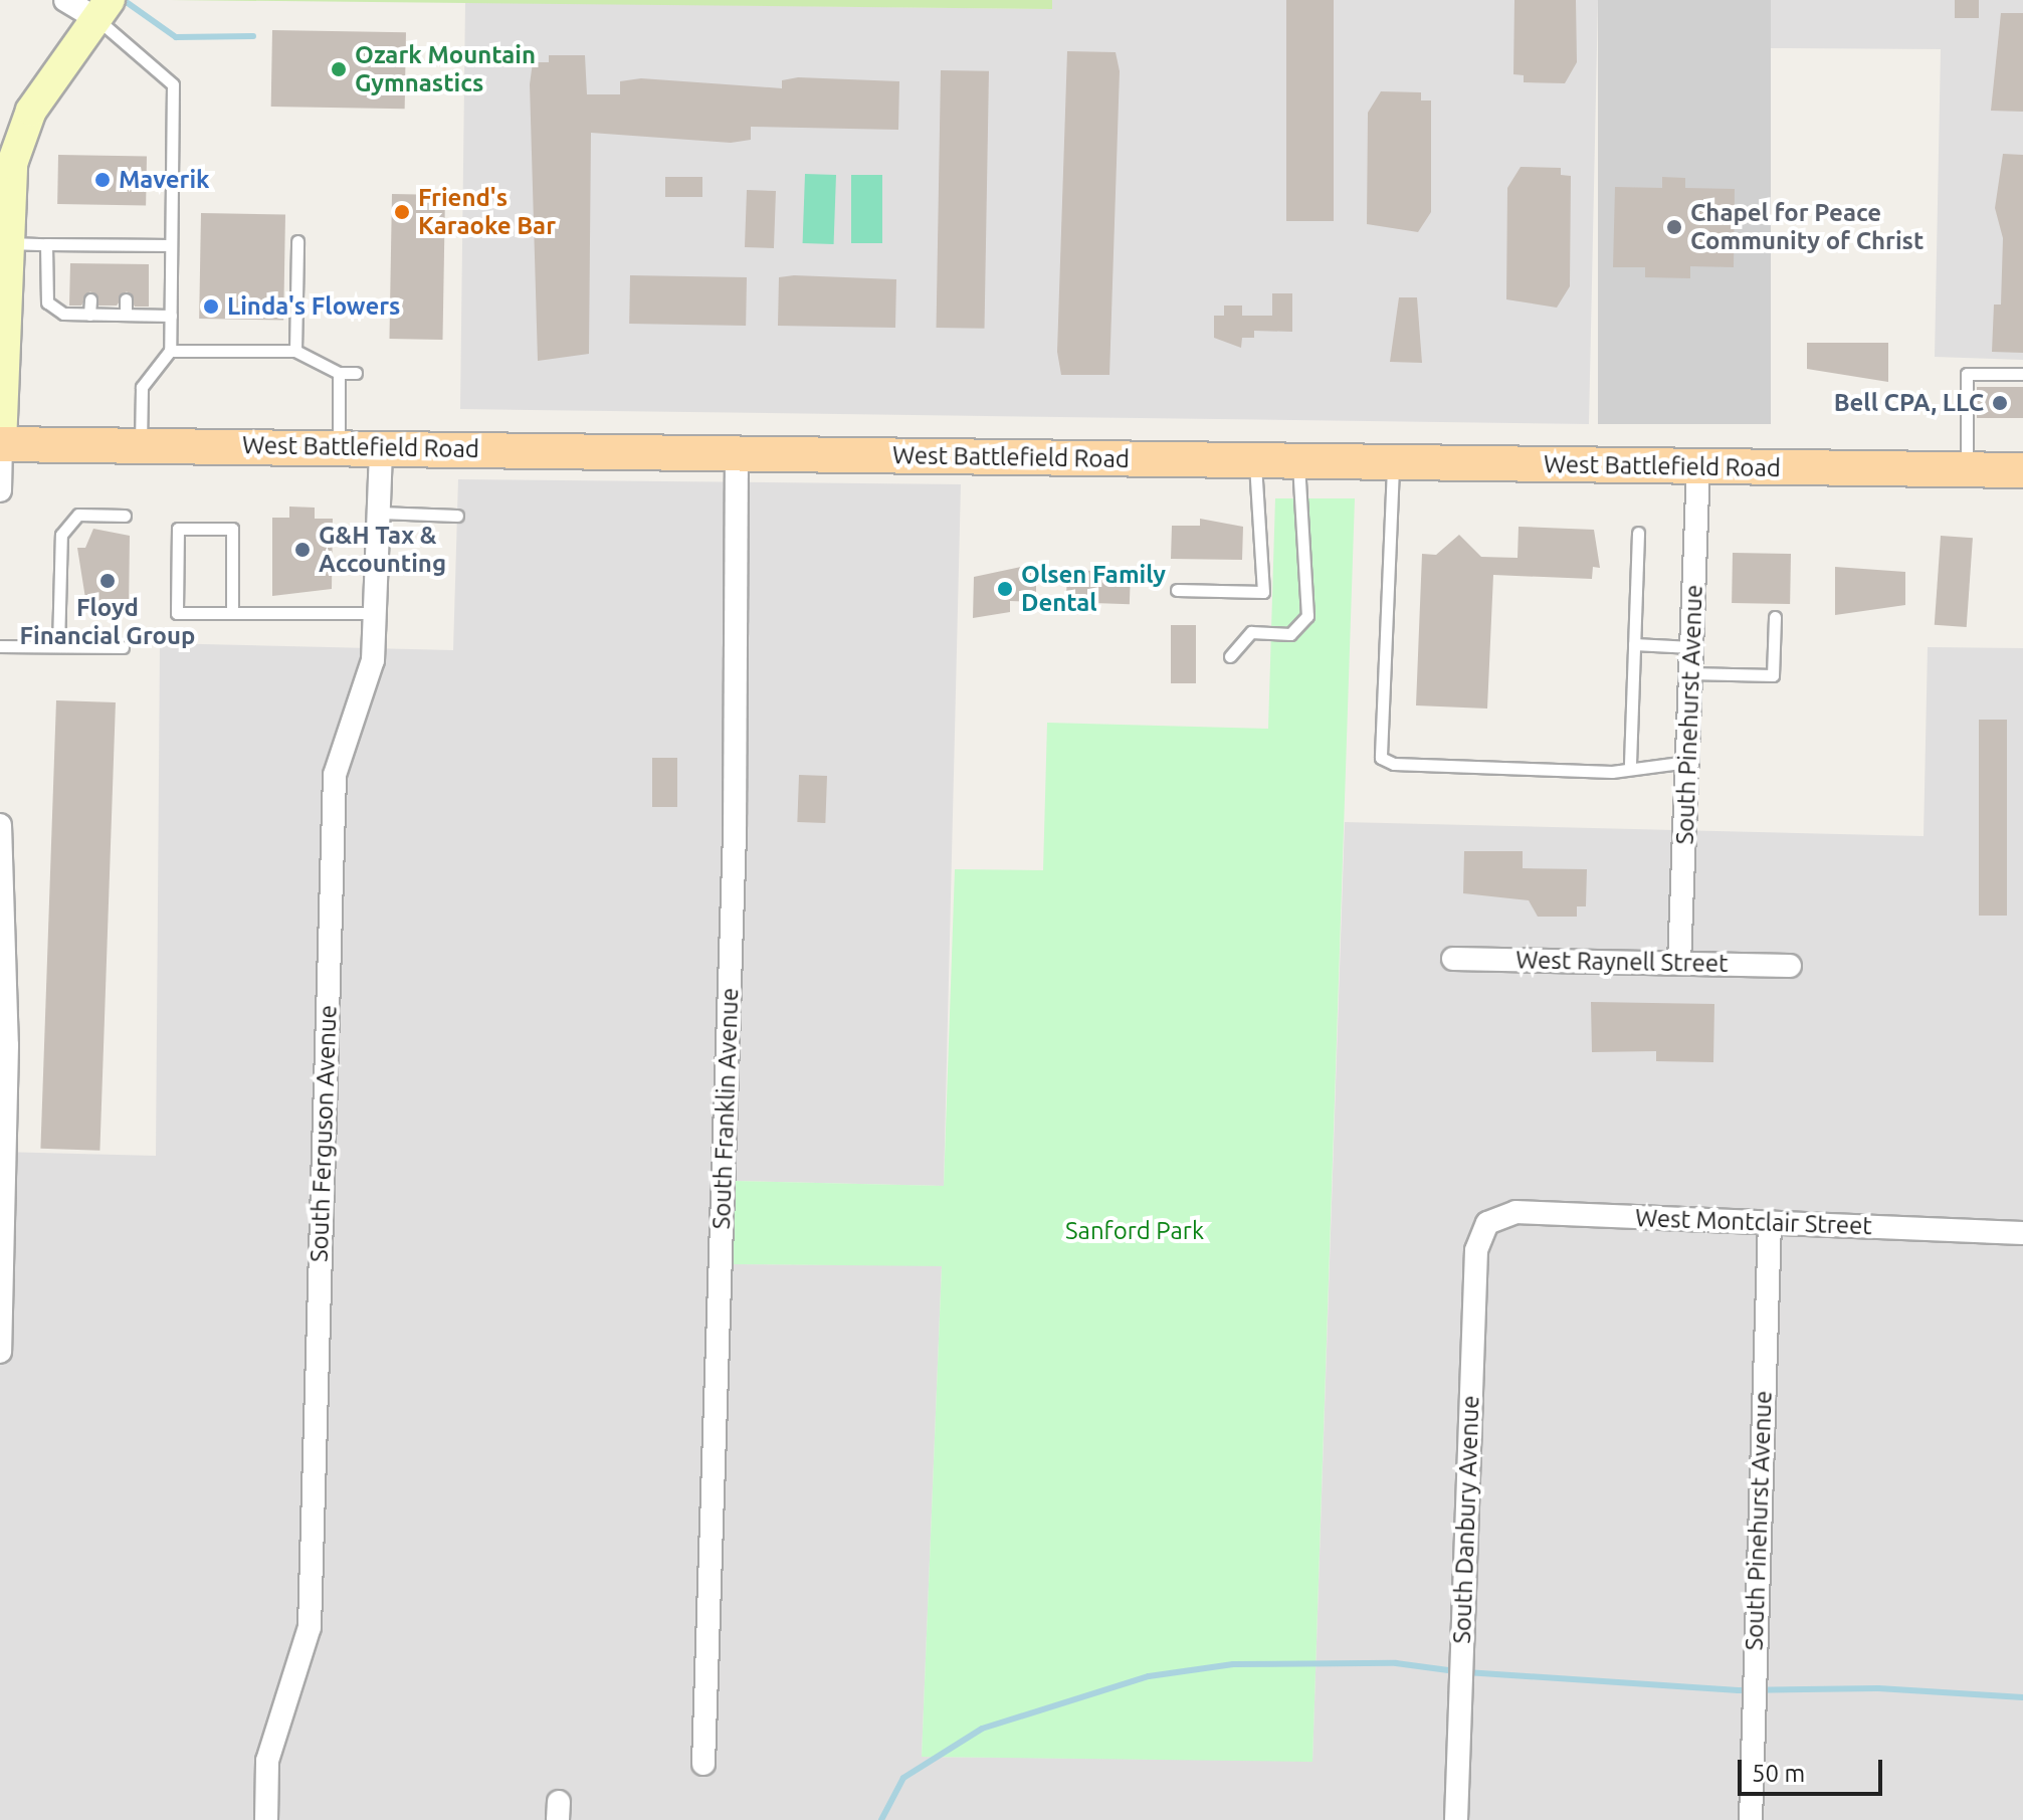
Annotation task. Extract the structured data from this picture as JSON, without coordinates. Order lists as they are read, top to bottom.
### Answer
{
  "streets": {
    "main road": ["West Battlefield Road"],
    "street": [
      "South Pinehurst Avenue",
      "West Raynell Street",
      "South Franklin Avenue",
      "South Ferguson Avenue",
      "West Montclair Street",
      "South Danbury Avenue"
    ]
  },
  "crossings": [
    ["West Battlefield Road", "South Pinehurst Avenue"],
    ["West Battlefield Road", "South Franklin Avenue"],
    ["West Battlefield Road", "South Ferguson Avenue"],
    ["South Pinehurst Avenue", "West Raynell Street"],
    ["South Pinehurst Avenue", "West Montclair Street"],
    ["West Montclair Street", "South Danbury Avenue"]
  ],
  "parks": ["Sanford Park"],
  "places": [
    "Ozark Mountain Gymnastics",
    "Maverik",
    "Friend's Karaoke Bar",
    "Chapel for Peace Community of Christ",
    "Linda's Flowers",
    "Bell CPA, LLC",
    "G&H Tax & Accounting",
    "Floyd Financial Group",
    "Olsen Family Dental"
  ],
  "scale_bar": "50 m"
}
